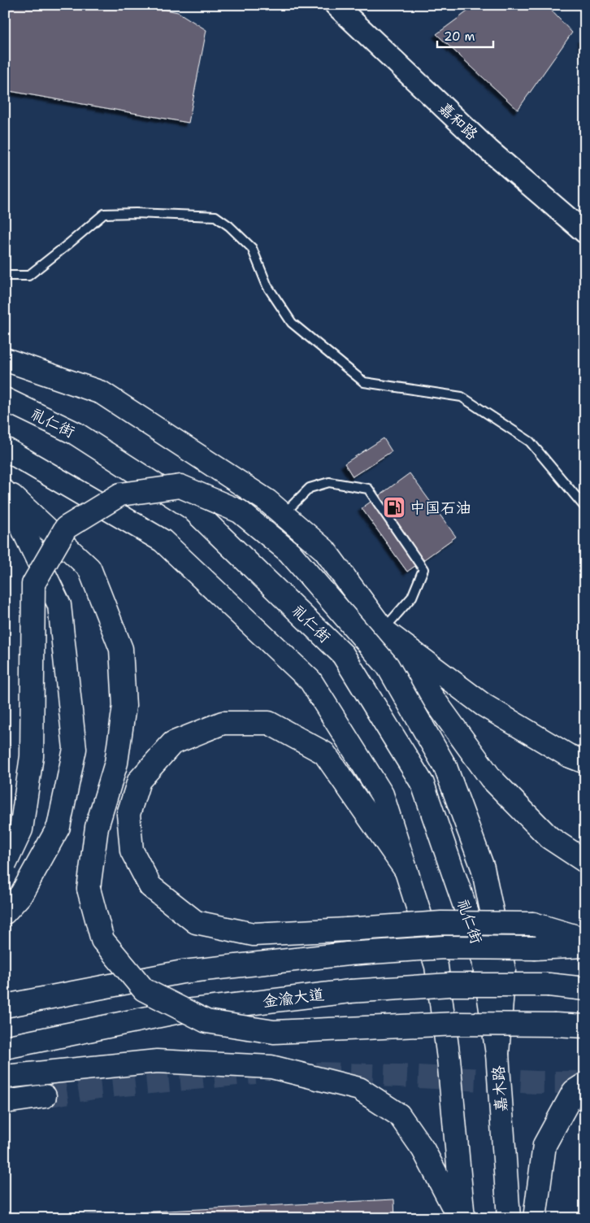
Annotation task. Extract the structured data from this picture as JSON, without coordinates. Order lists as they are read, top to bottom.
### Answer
{
  "streets": {
    "main road": ["礼仁街", "金渝大道", "嘉木路"],
    "street": ["嘉和路"]
  },
  "crossings": [
    ["礼仁街", "嘉木路"]
  ],
  "places": {
    "fuel station": ["中国石油"]
  },
  "scale_bar": "20 m"
}
